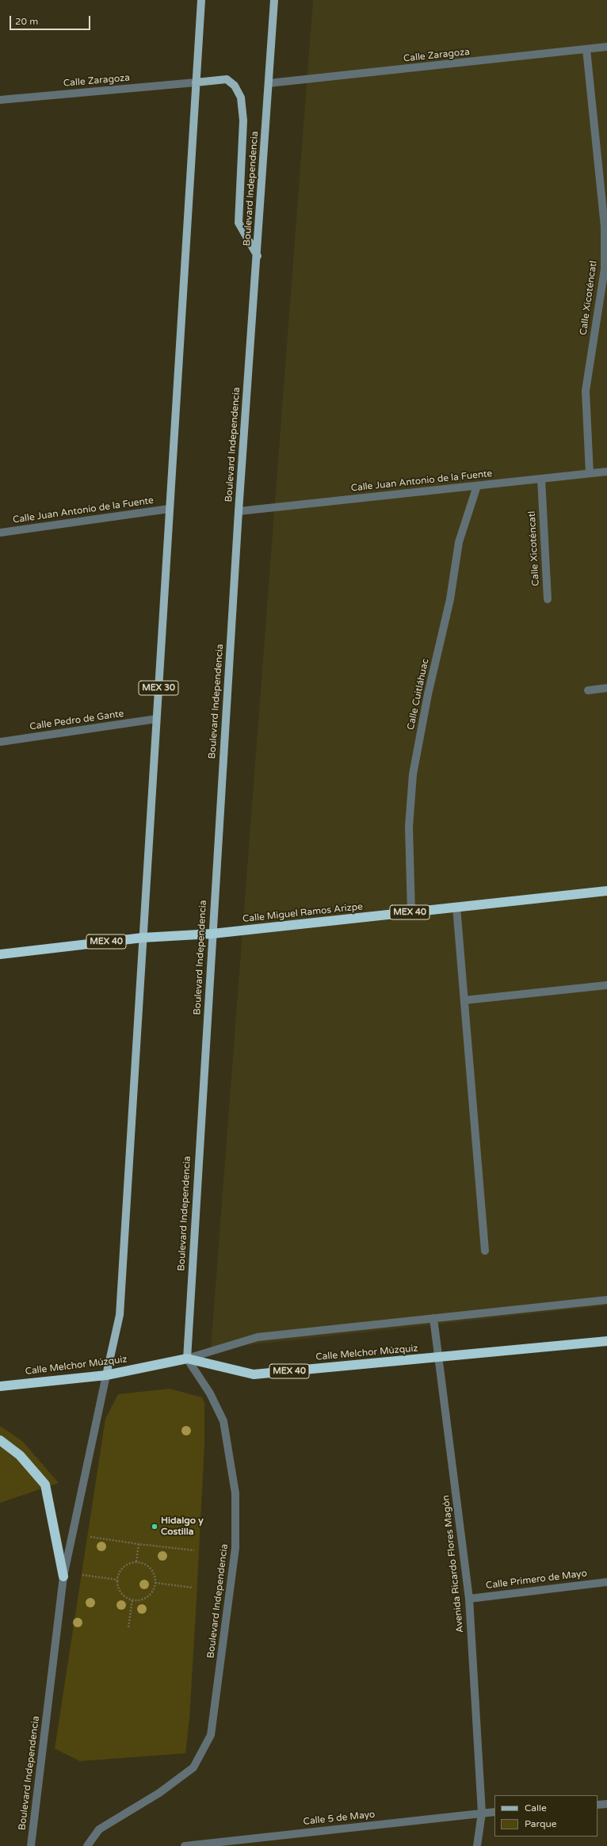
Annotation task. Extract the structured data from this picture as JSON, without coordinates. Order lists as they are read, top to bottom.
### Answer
{
  "streets": {
    "highway": ["MEX 40", "Calle Miguel Ramos Arizpe", "Calle Melchor Múzquiz"],
    "main road": ["Boulevard Independencia", "MEX 30"],
    "street": [
      "Calle Zaragoza",
      "Calle Xicoténcatl",
      "Calle Juan Antonio de la Fuente",
      "Calle Cuitláhuac",
      "Calle Pedro de Gante",
      "Avenida Ricardo Flores Magón",
      "Calle Primero de Mayo",
      "Calle 5 de Mayo"
    ]
  },
  "crossings": [
    ["Calle Zaragoza", "Boulevard Independencia"],
    ["Calle Zaragoza", "Calle Xicoténcatl"],
    ["Boulevard Independencia", "Calle Juan Antonio de la Fuente"],
    ["Boulevard Independencia", "Calle Pedro de Gante"],
    ["Boulevard Independencia", "Calle Miguel Ramos Arizpe"],
    ["Boulevard Independencia", "Calle Melchor Múzquiz"],
    ["Calle Xicoténcatl", "Calle Juan Antonio de la Fuente"],
    ["Calle Juan Antonio de la Fuente", "Calle Cuitláhuac"],
    ["Calle Cuitláhuac", "Calle Miguel Ramos Arizpe"],
    ["Calle Melchor Múzquiz", "Avenida Ricardo Flores Magón"],
    ["Avenida Ricardo Flores Magón", "Calle Primero de Mayo"],
    ["Avenida Ricardo Flores Magón", "Calle 5 de Mayo"]
  ],
  "places": ["Hidalgo y Costilla"],
  "legend": ["Calle", "Parque"],
  "scale_bar": "20 m"
}
